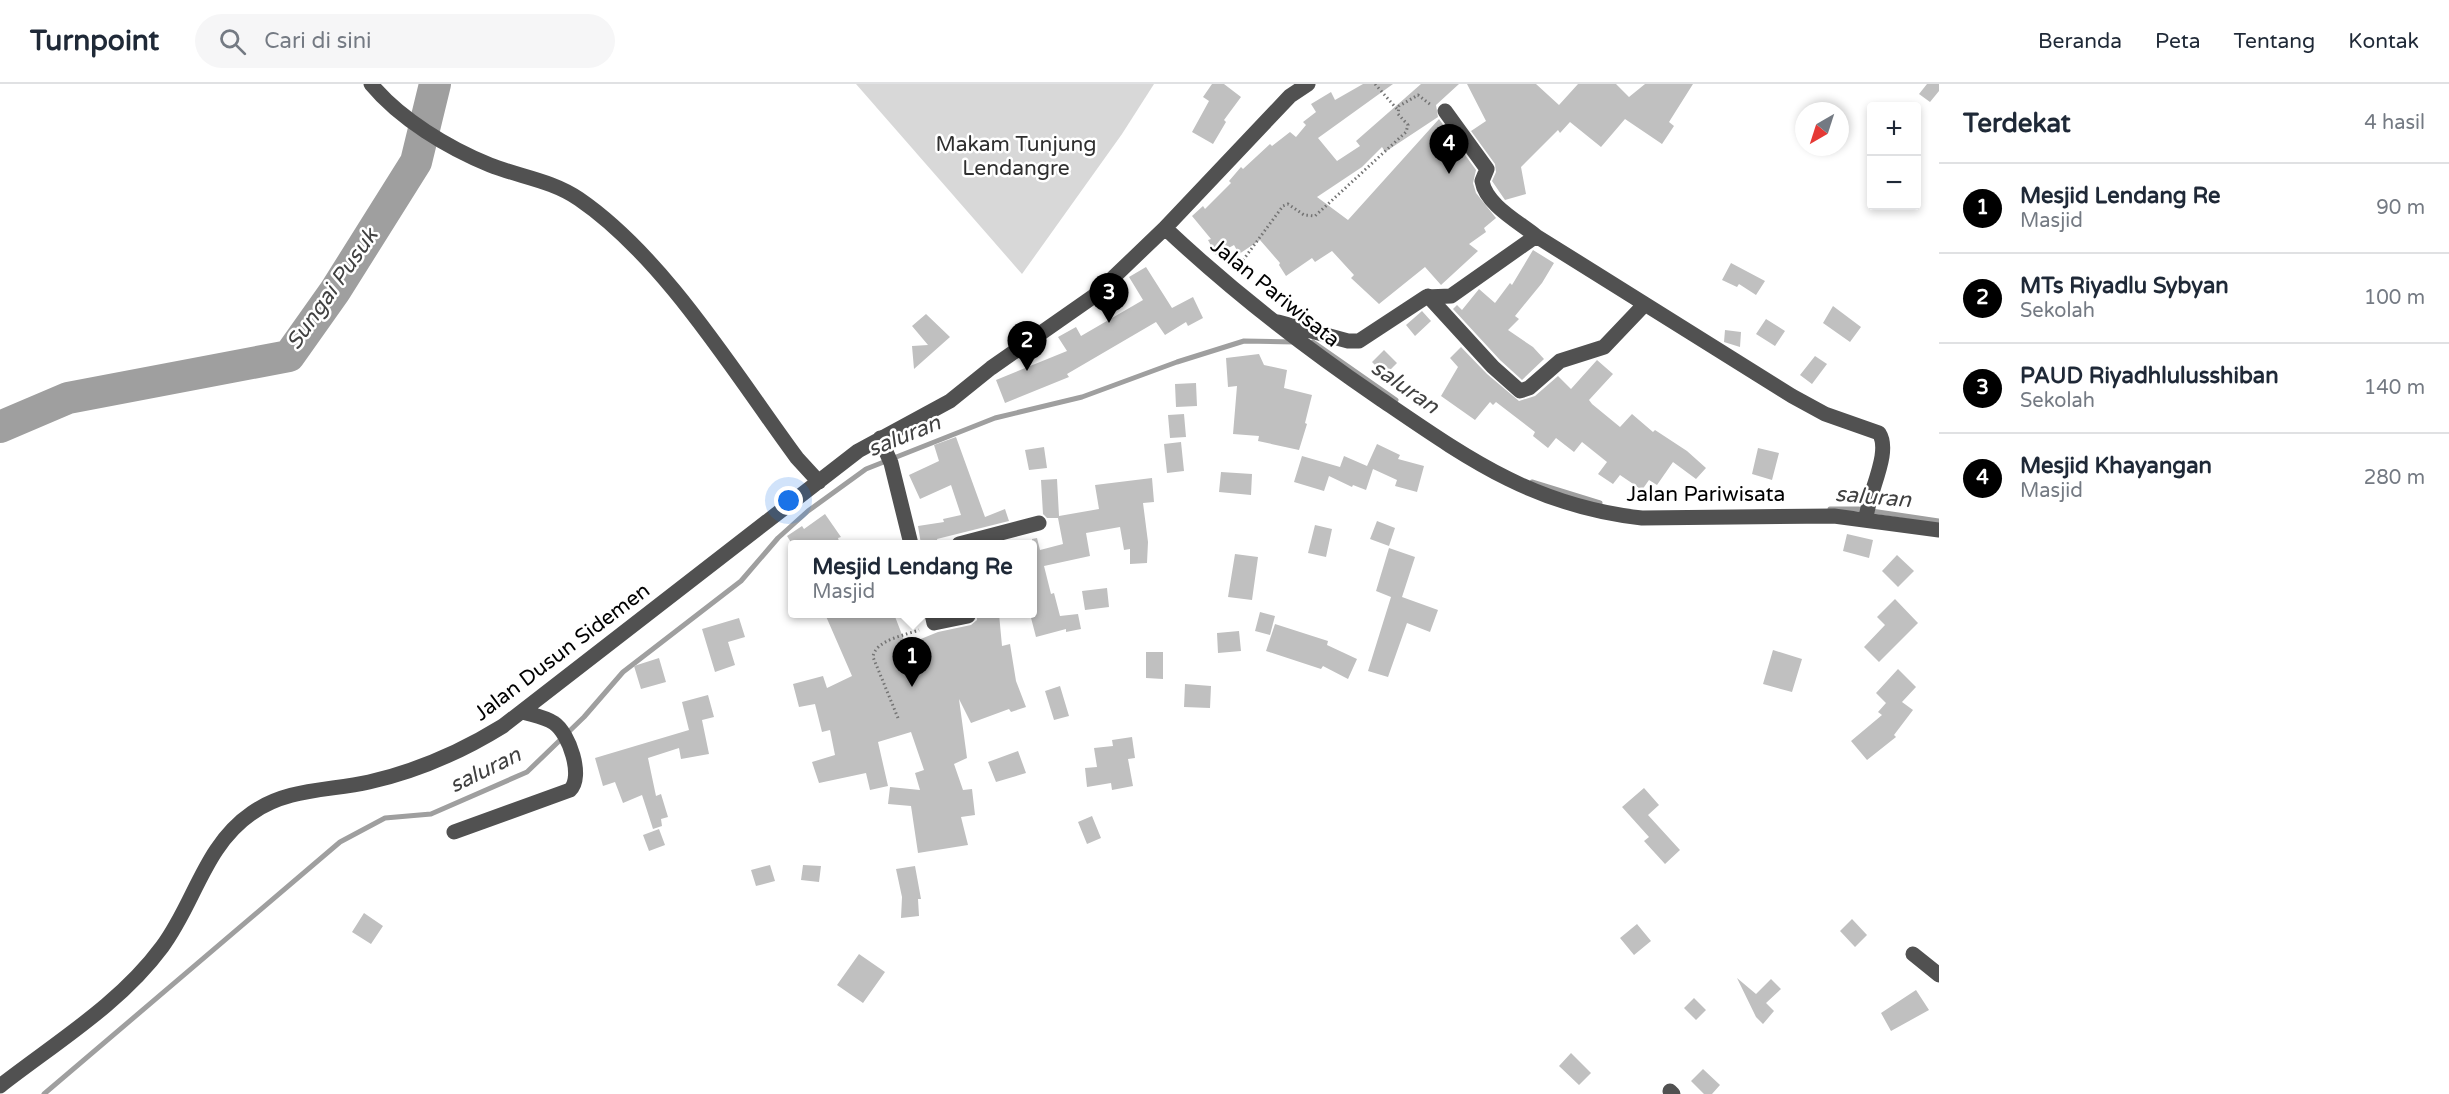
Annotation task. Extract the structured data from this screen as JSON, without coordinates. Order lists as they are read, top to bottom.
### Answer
{
  "streets": {
    "street": ["Jalan Pariwisata", "Jalan Dusun Sidemen"]
  },
  "crossings": [
    ["Jalan Pariwisata", "Jalan Dusun Sidemen"]
  ],
  "water": ["Sungai Pusuk", "saluran"],
  "parks": ["Makam Tunjung Lendangre"],
  "north": "bottom left",
  "page": {
    "header": "Turnpoint",
    "search": "Cari di sini",
    "nav": [
      "Beranda",
      "Peta",
      "Tentang",
      "Kontak"
    ],
    "heading": ["Terdekat", "4 hasil"],
    "map_buttons": ["+", "−"],
    "pins": [
      "4",
      "3",
      "2",
      "1"
    ],
    "list": [
      {
        "mark": "1",
        "name": "Mesjid Lendang Re",
        "note": "Masjid",
        "value": "90 m"
      },
      {
        "mark": "2",
        "name": "MTs Riyadlu Sybyan",
        "note": "Sekolah",
        "value": "100 m"
      },
      {
        "mark": "3",
        "name": "PAUD Riyadhlulusshiban",
        "note": "Sekolah",
        "value": "140 m"
      },
      {
        "mark": "4",
        "name": "Mesjid Khayangan",
        "note": "Masjid",
        "value": "280 m"
      }
    ],
    "popup": ["Mesjid Lendang Re", "Masjid"]
  }
}
